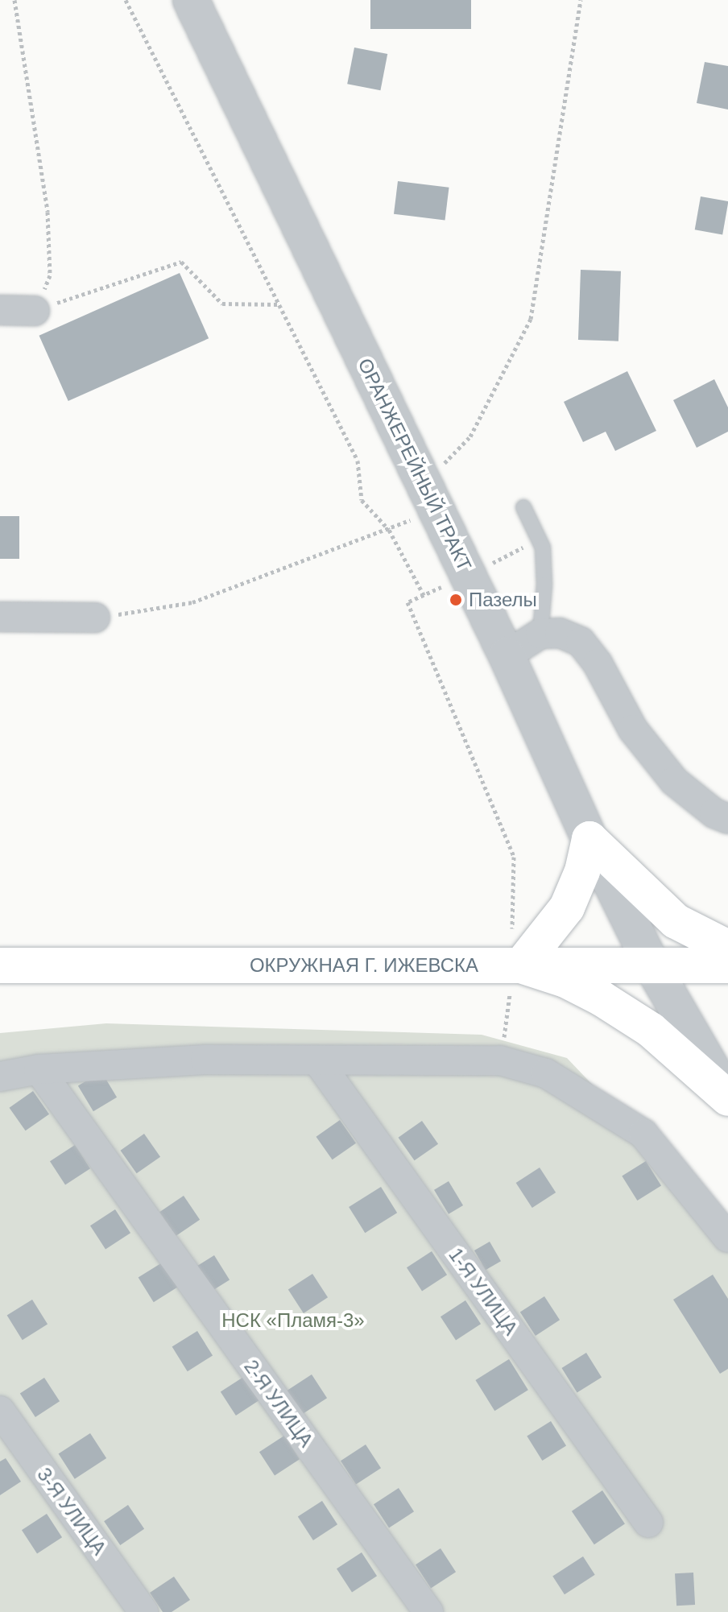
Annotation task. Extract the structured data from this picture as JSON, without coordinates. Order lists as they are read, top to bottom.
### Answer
{
  "streets": {
    "main road": ["ОКРУЖНАЯ Г. ИЖЕВСКА"],
    "street": [
      "ОРАНЖЕРЕЙНЫЙ ТРАКТ",
      "1-Я УЛИЦА",
      "2-Я УЛИЦА",
      "3-Я УЛИЦА"
    ]
  },
  "crossings": [
    ["ОРАНЖЕРЕЙНЫЙ ТРАКТ", "ОКРУЖНАЯ Г. ИЖЕВСКА"]
  ],
  "parks": ["НСК «Пламя-3»"],
  "places": ["Пазелы"]
}
